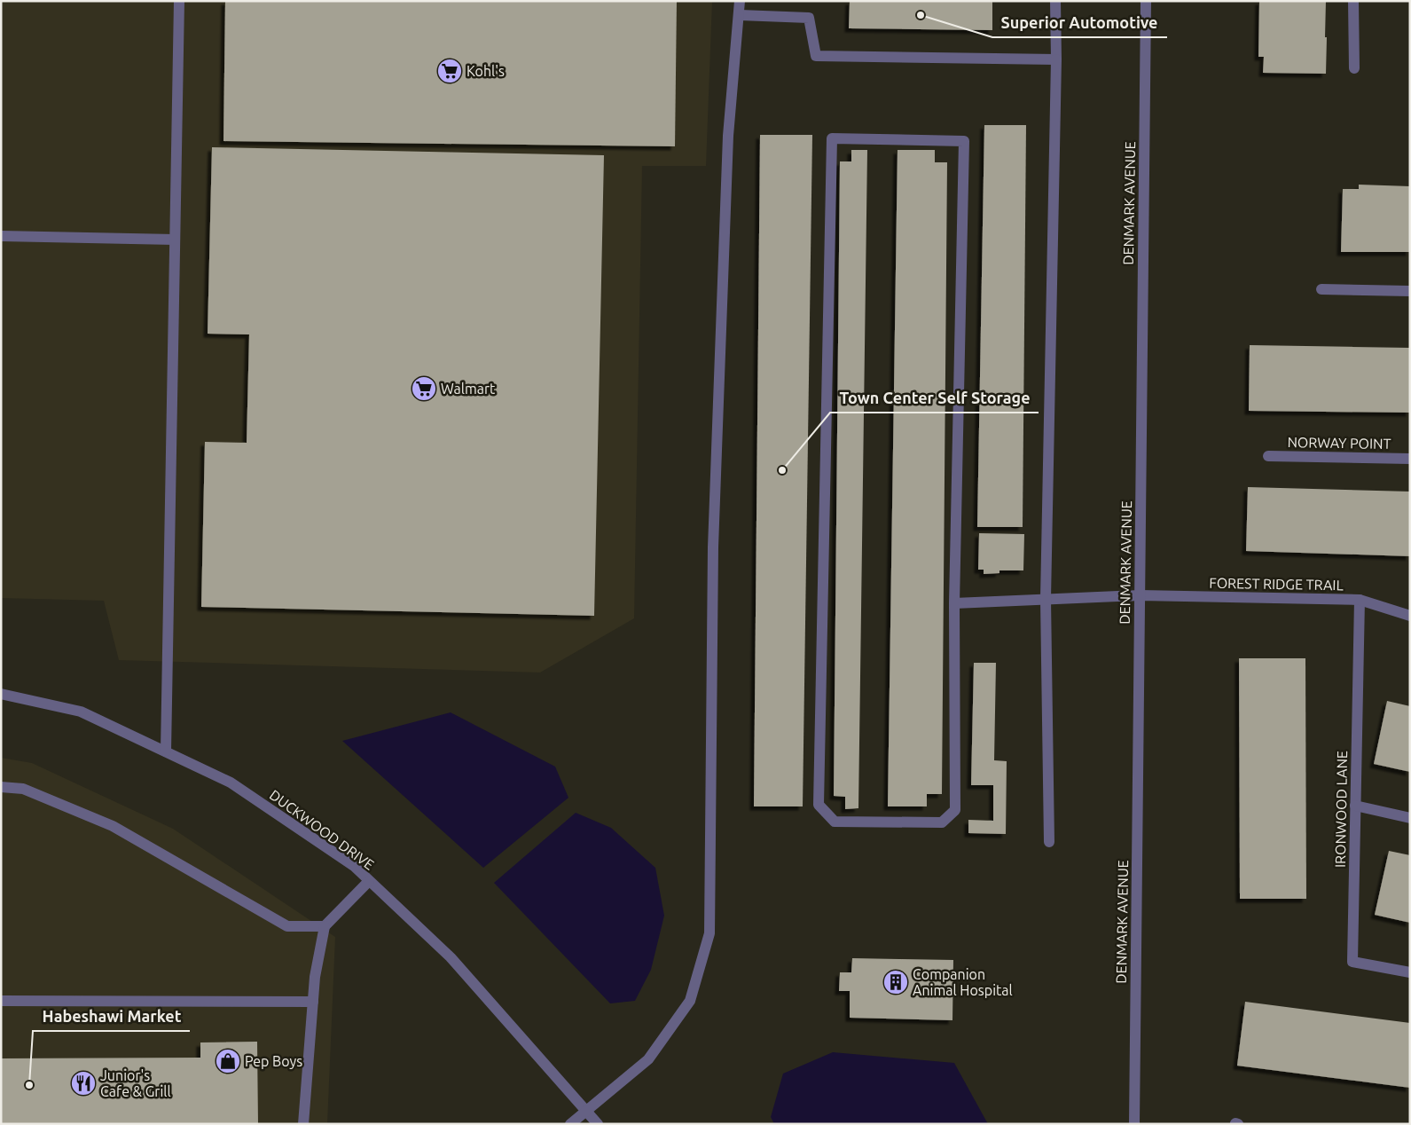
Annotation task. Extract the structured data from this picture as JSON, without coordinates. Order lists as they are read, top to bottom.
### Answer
{
  "streets": {
    "street": [
      "DENMARK AVENUE",
      "NORWAY POINT",
      "FOREST RIDGE TRAIL",
      "IRONWOOD LANE",
      "DUCKWOOD DRIVE"
    ]
  },
  "crossings": [
    ["DENMARK AVENUE", "FOREST RIDGE TRAIL"],
    ["FOREST RIDGE TRAIL", "IRONWOOD LANE"]
  ],
  "places": {
    "other": ["Superior Automotive", "Town Center Self Storage", "Habeshawi Market"],
    "supermarket": ["Kohl's", "Walmart"],
    "building": ["Companion Animal Hospital"],
    "shop": ["Pep Boys"],
    "restaurant": ["Junior's Cafe & Grill"]
  }
}
